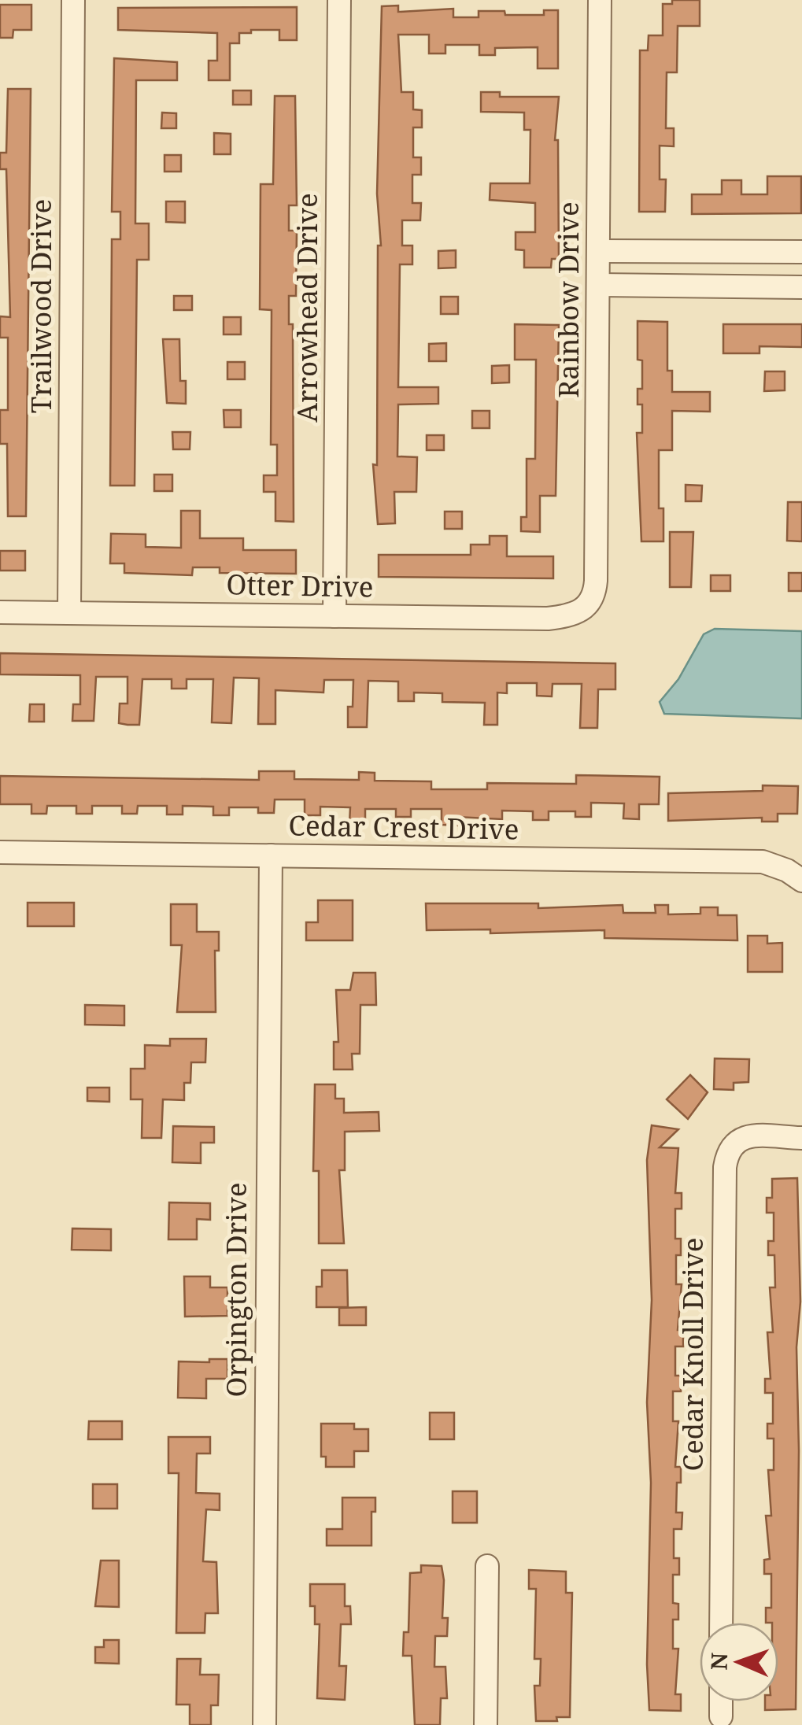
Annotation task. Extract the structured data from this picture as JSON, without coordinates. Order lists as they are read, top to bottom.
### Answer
{
  "streets": {
    "street": [
      "Rainbow Drive",
      "Trailwood Drive",
      "Arrowhead Drive",
      "Otter Drive",
      "Cedar Crest Drive",
      "Orpington Drive",
      "Cedar Knoll Drive"
    ]
  },
  "crossings": [
    ["Rainbow Drive", "Otter Drive"],
    ["Trailwood Drive", "Otter Drive"],
    ["Arrowhead Drive", "Otter Drive"],
    ["Cedar Crest Drive", "Orpington Drive"]
  ],
  "north": "left"
}
